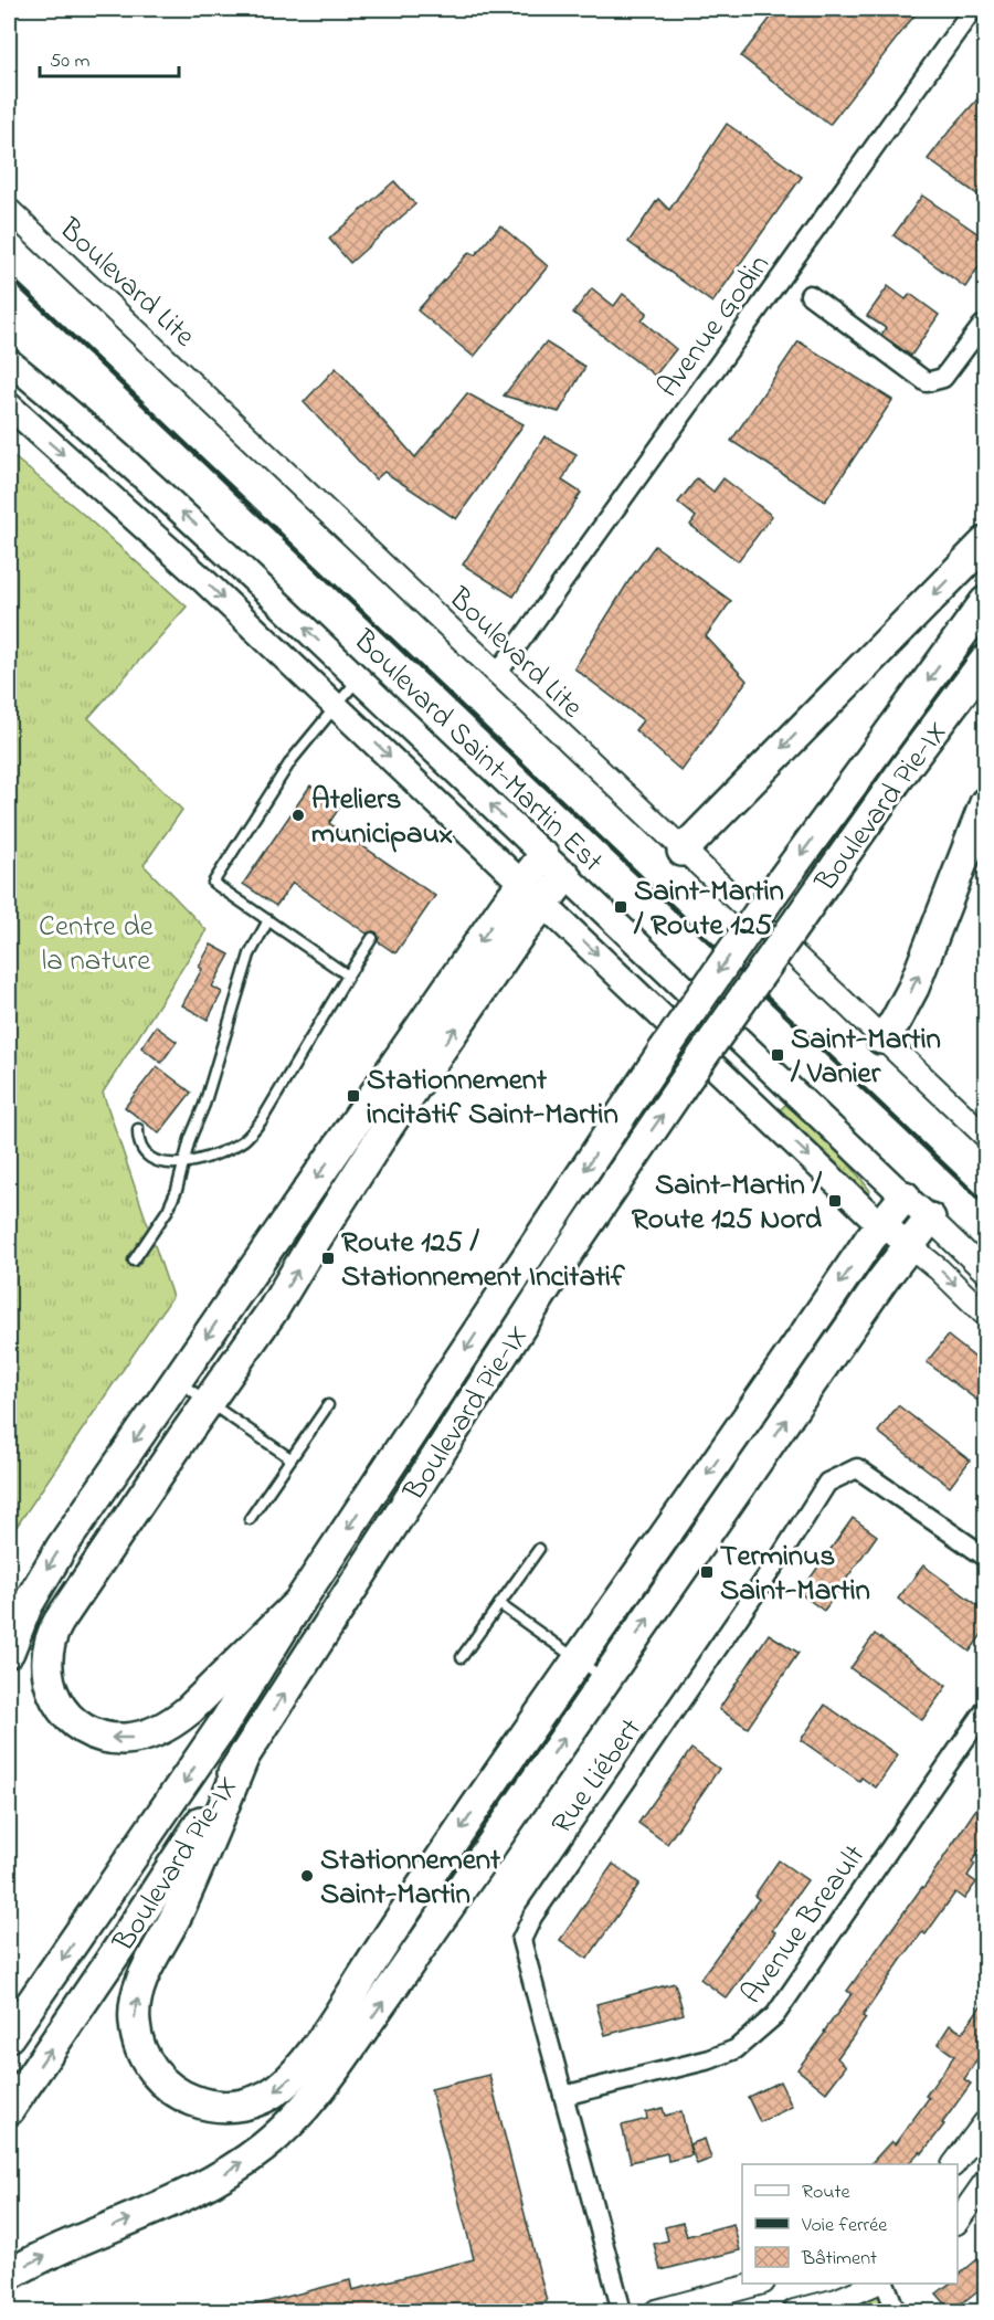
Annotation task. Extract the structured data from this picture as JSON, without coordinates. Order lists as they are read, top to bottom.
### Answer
{
  "streets": {
    "highway": ["Boulevard Pie-IX"],
    "main road": ["Boulevard Saint-Martin Est"],
    "street": [
      "Boulevard Lite",
      "Avenue Godin",
      "Rue Liébert",
      "Avenue Breault"
    ]
  },
  "crossings": [
    ["Boulevard Lite", "Avenue Godin"],
    ["Rue Liébert", "Avenue Breault"]
  ],
  "parks": ["Centre de la nature"],
  "places": {
    "other": ["Ateliers municipaux", "Stationnement Saint-Martin"],
    "transit": [
      "Saint-Martin / Route 125",
      "Saint-Martin / Vanier",
      "Stationnement incitatif Saint-Martin",
      "Saint-Martin / Route 125 Nord",
      "Route 125 / Stationnement Incitatif",
      "Terminus Saint-Martin"
    ]
  },
  "legend": ["Route", "Voie ferrée", "Bâtiment"],
  "scale_bar": "50 m"
}
